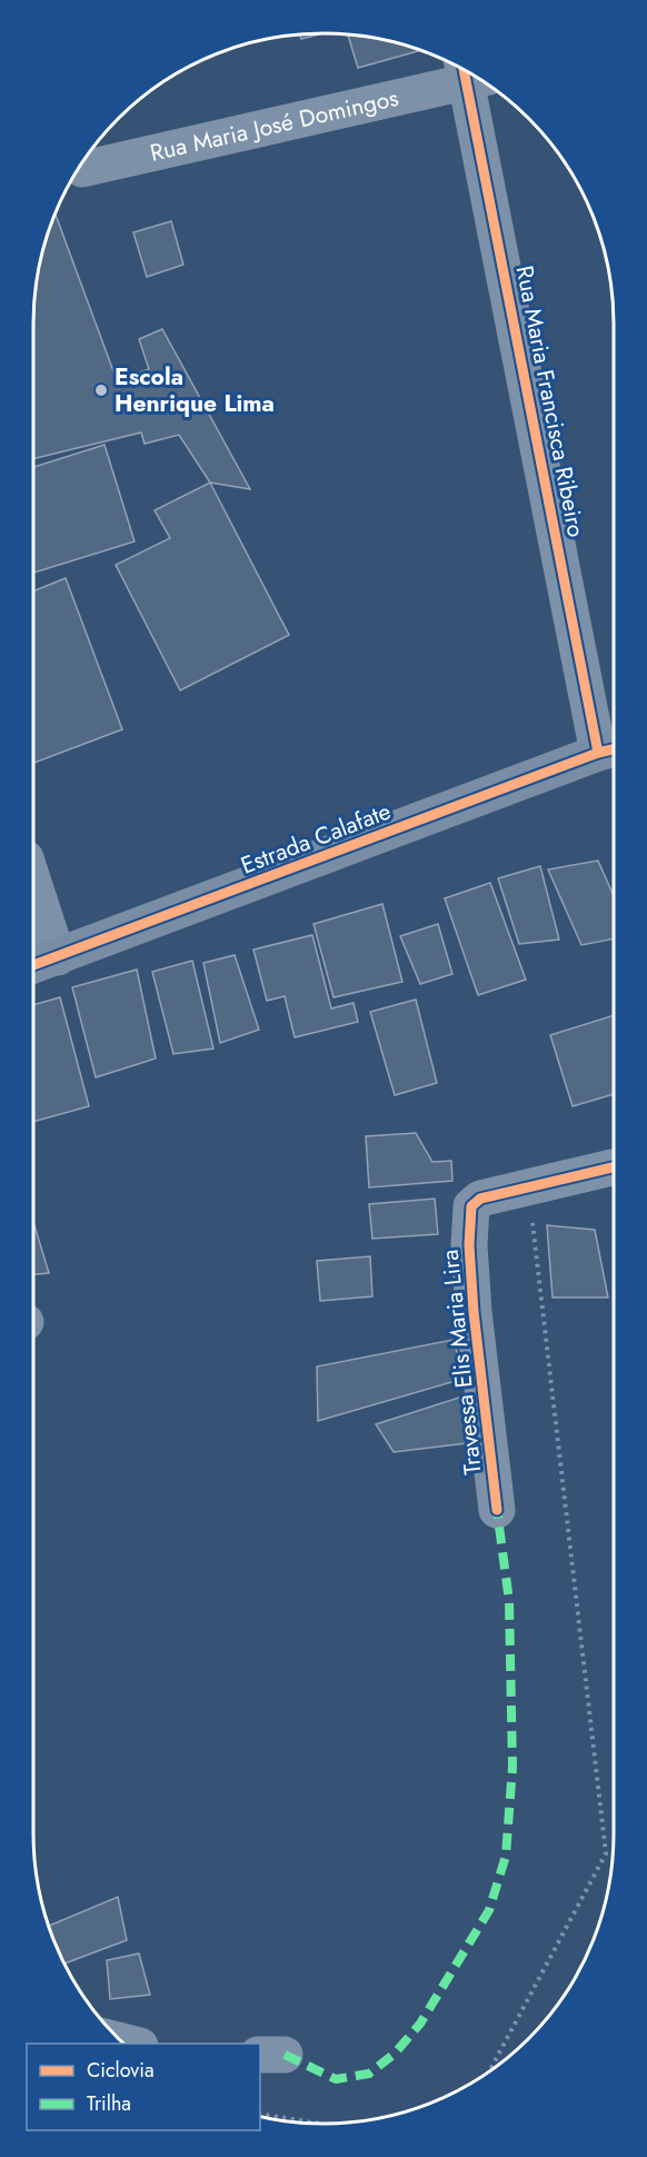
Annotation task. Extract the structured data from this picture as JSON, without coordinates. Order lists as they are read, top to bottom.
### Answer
{
  "streets": {
    "street": [
      "Rua Maria José Domingos",
      "Rua Maria Francisca Ribeiro",
      "Estrada Calafate",
      "Travessa Elis Maria Lira"
    ]
  },
  "crossings": [
    ["Rua Maria Francisca Ribeiro", "Estrada Calafate"]
  ],
  "places": ["Escola Henrique Lima"],
  "legend": ["Ciclovia", "Trilha"]
}
